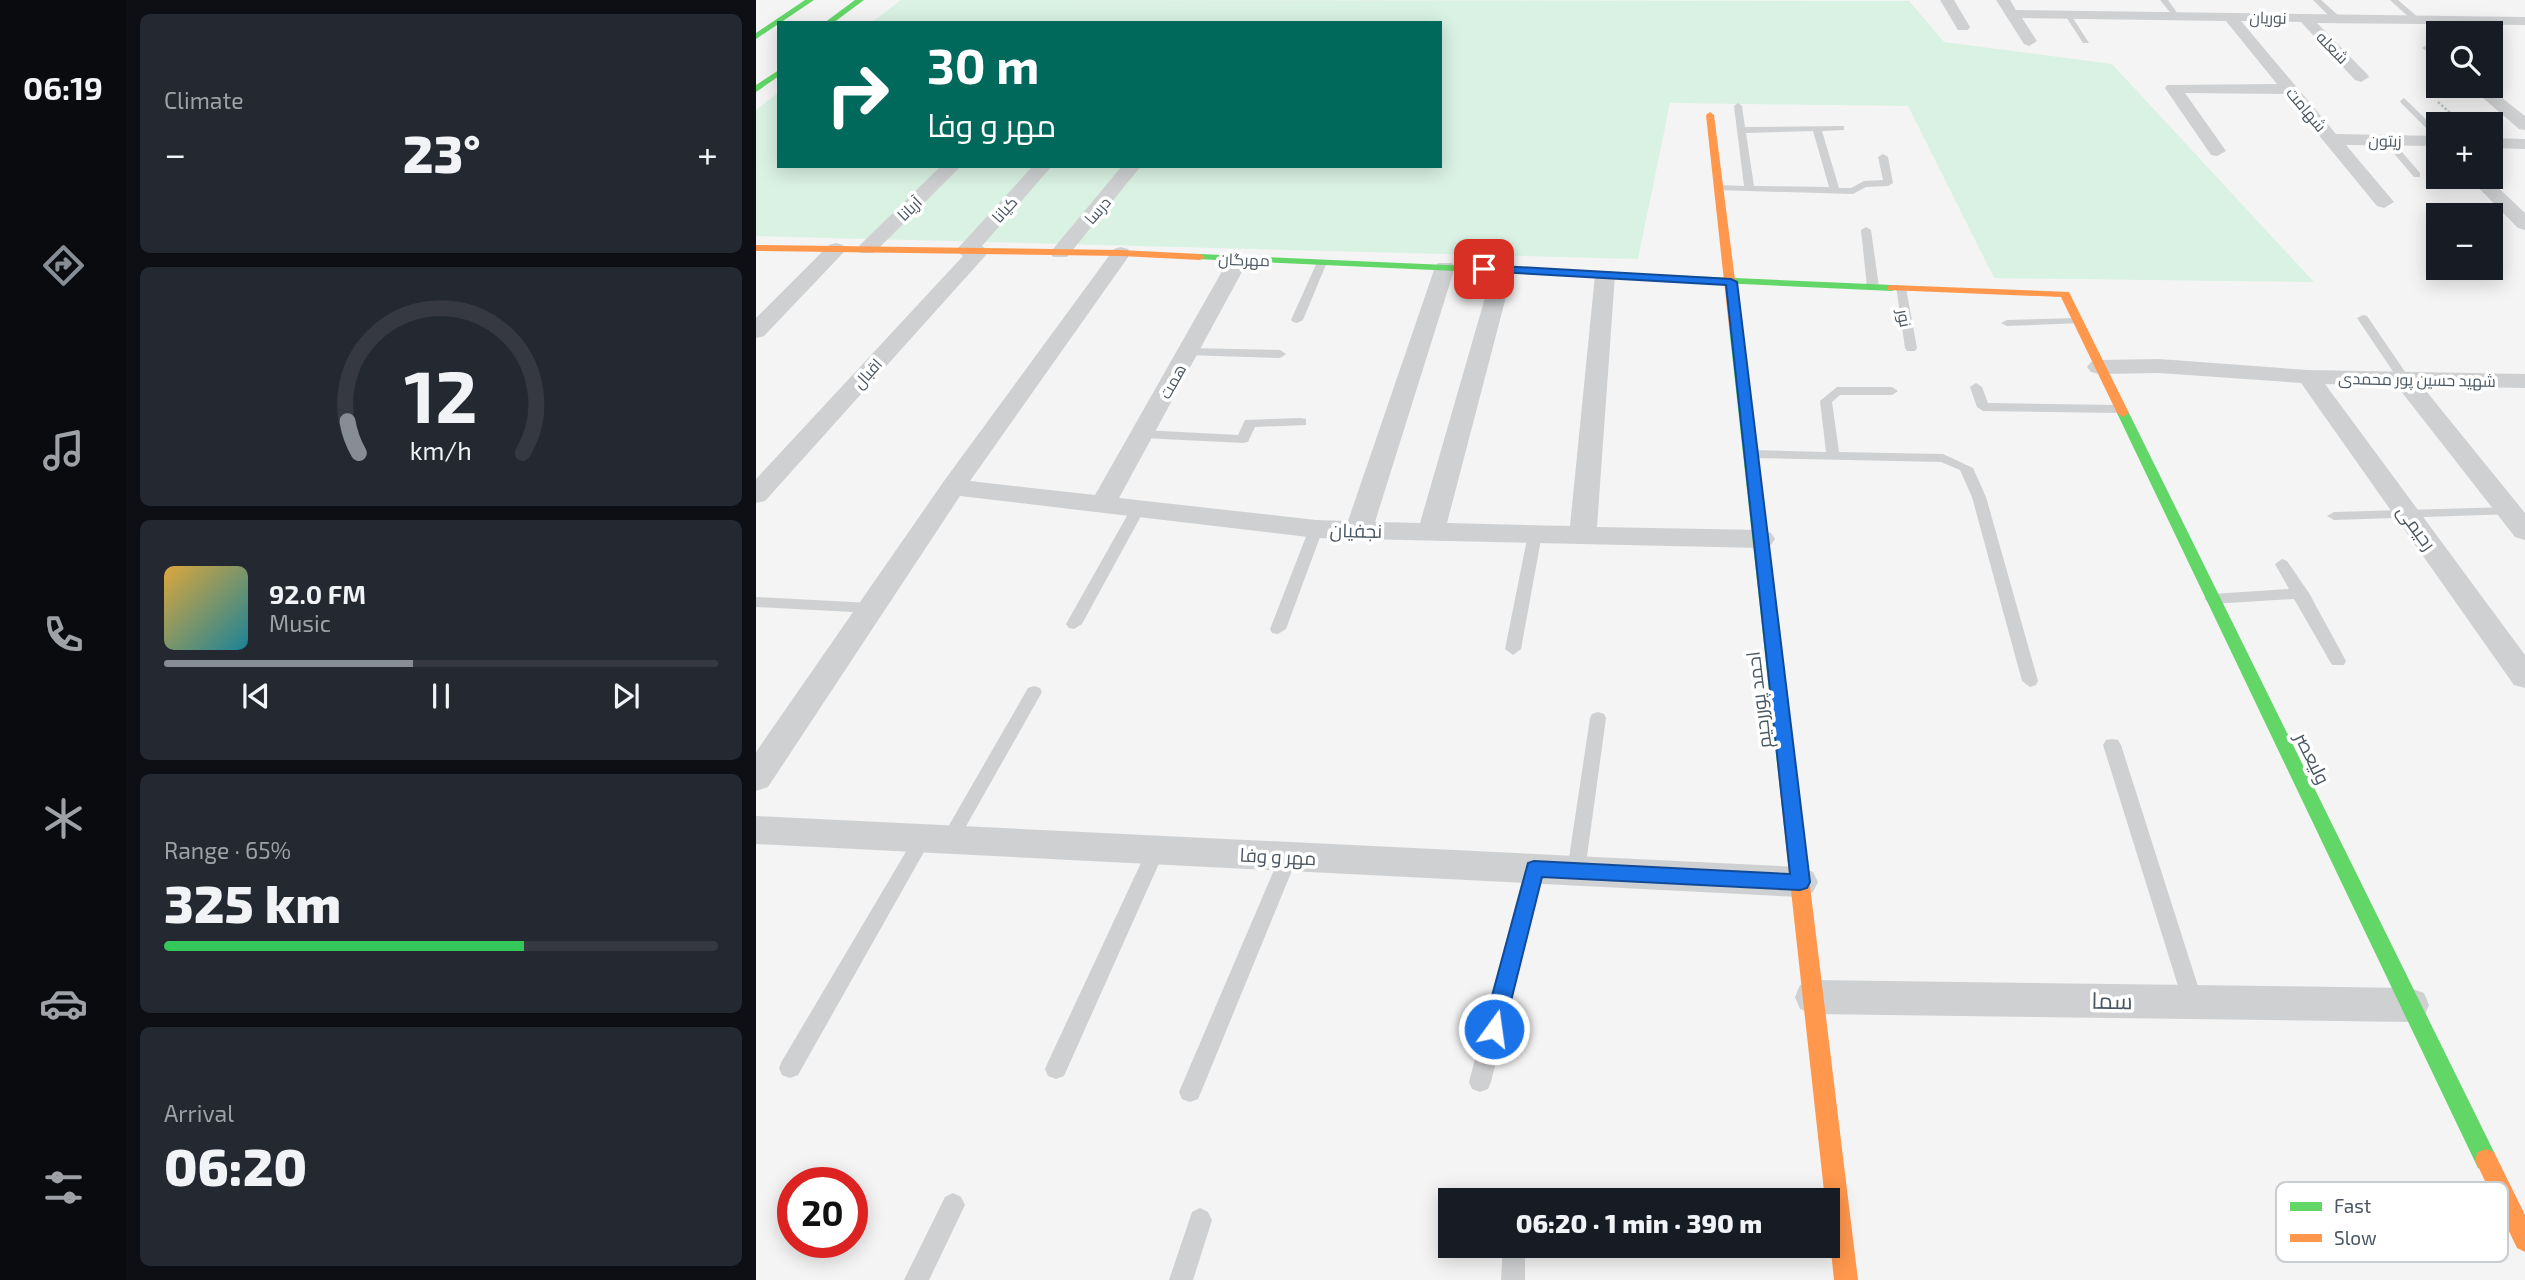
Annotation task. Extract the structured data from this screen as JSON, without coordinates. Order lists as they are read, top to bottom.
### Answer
{
  "streets": {
    "street": [
      "نوریان",
      "شعله",
      "شهامت",
      "زیتون",
      "آریانا",
      "کیانا",
      "درسا",
      "مهرگان",
      "اقبال",
      "شهید حسین پور محمدی",
      "همت",
      "رحیمی",
      "نجفیان",
      "احمد پوررحیم",
      "ولیعصر",
      "مهر و وفا",
      "سما"
    ],
    "lane": ["نور"]
  },
  "crossings": [
    ["نوریان", "شعله"],
    ["نوریان", "شهامت"],
    ["شهامت", "زیتون"],
    ["آریانا", "مهرگان"],
    ["کیانا", "مهرگان"],
    ["کیانا", "اقبال"],
    ["درسا", "مهرگان"],
    ["مهرگان", "نور"],
    ["مهرگان", "اقبال"],
    ["مهرگان", "همت"],
    ["مهرگان", "احمد پوررحیم"],
    ["مهرگان", "ولیعصر"],
    ["شهید حسین پور محمدی", "رحیمی"],
    ["شهید حسین پور محمدی", "ولیعصر"],
    ["همت", "نجفیان"],
    ["نجفیان", "احمد پوررحیم"],
    ["احمد پوررحیم", "مهر و وفا"],
    ["احمد پوررحیم", "سما"],
    ["ولیعصر", "سما"]
  ],
  "legend": ["Fast", "Slow"],
  "page": {
    "tabs": "06:19",
    "tile": [
      "Climate",
      ["Range · 65%", "325 km"],
      ["Arrival", "06:20"]
    ],
    "map_buttons": ["+", "−"],
    "turn": ["30 m", "مهر و وفا"],
    "heat": ["−", "23°", "+"],
    "song": ["92.0 FM", "Music"],
    "limit": "20",
    "trip": "06:20 · 1 min · 390 m",
    "gauge": ["12", "km/h"]
  }
}
